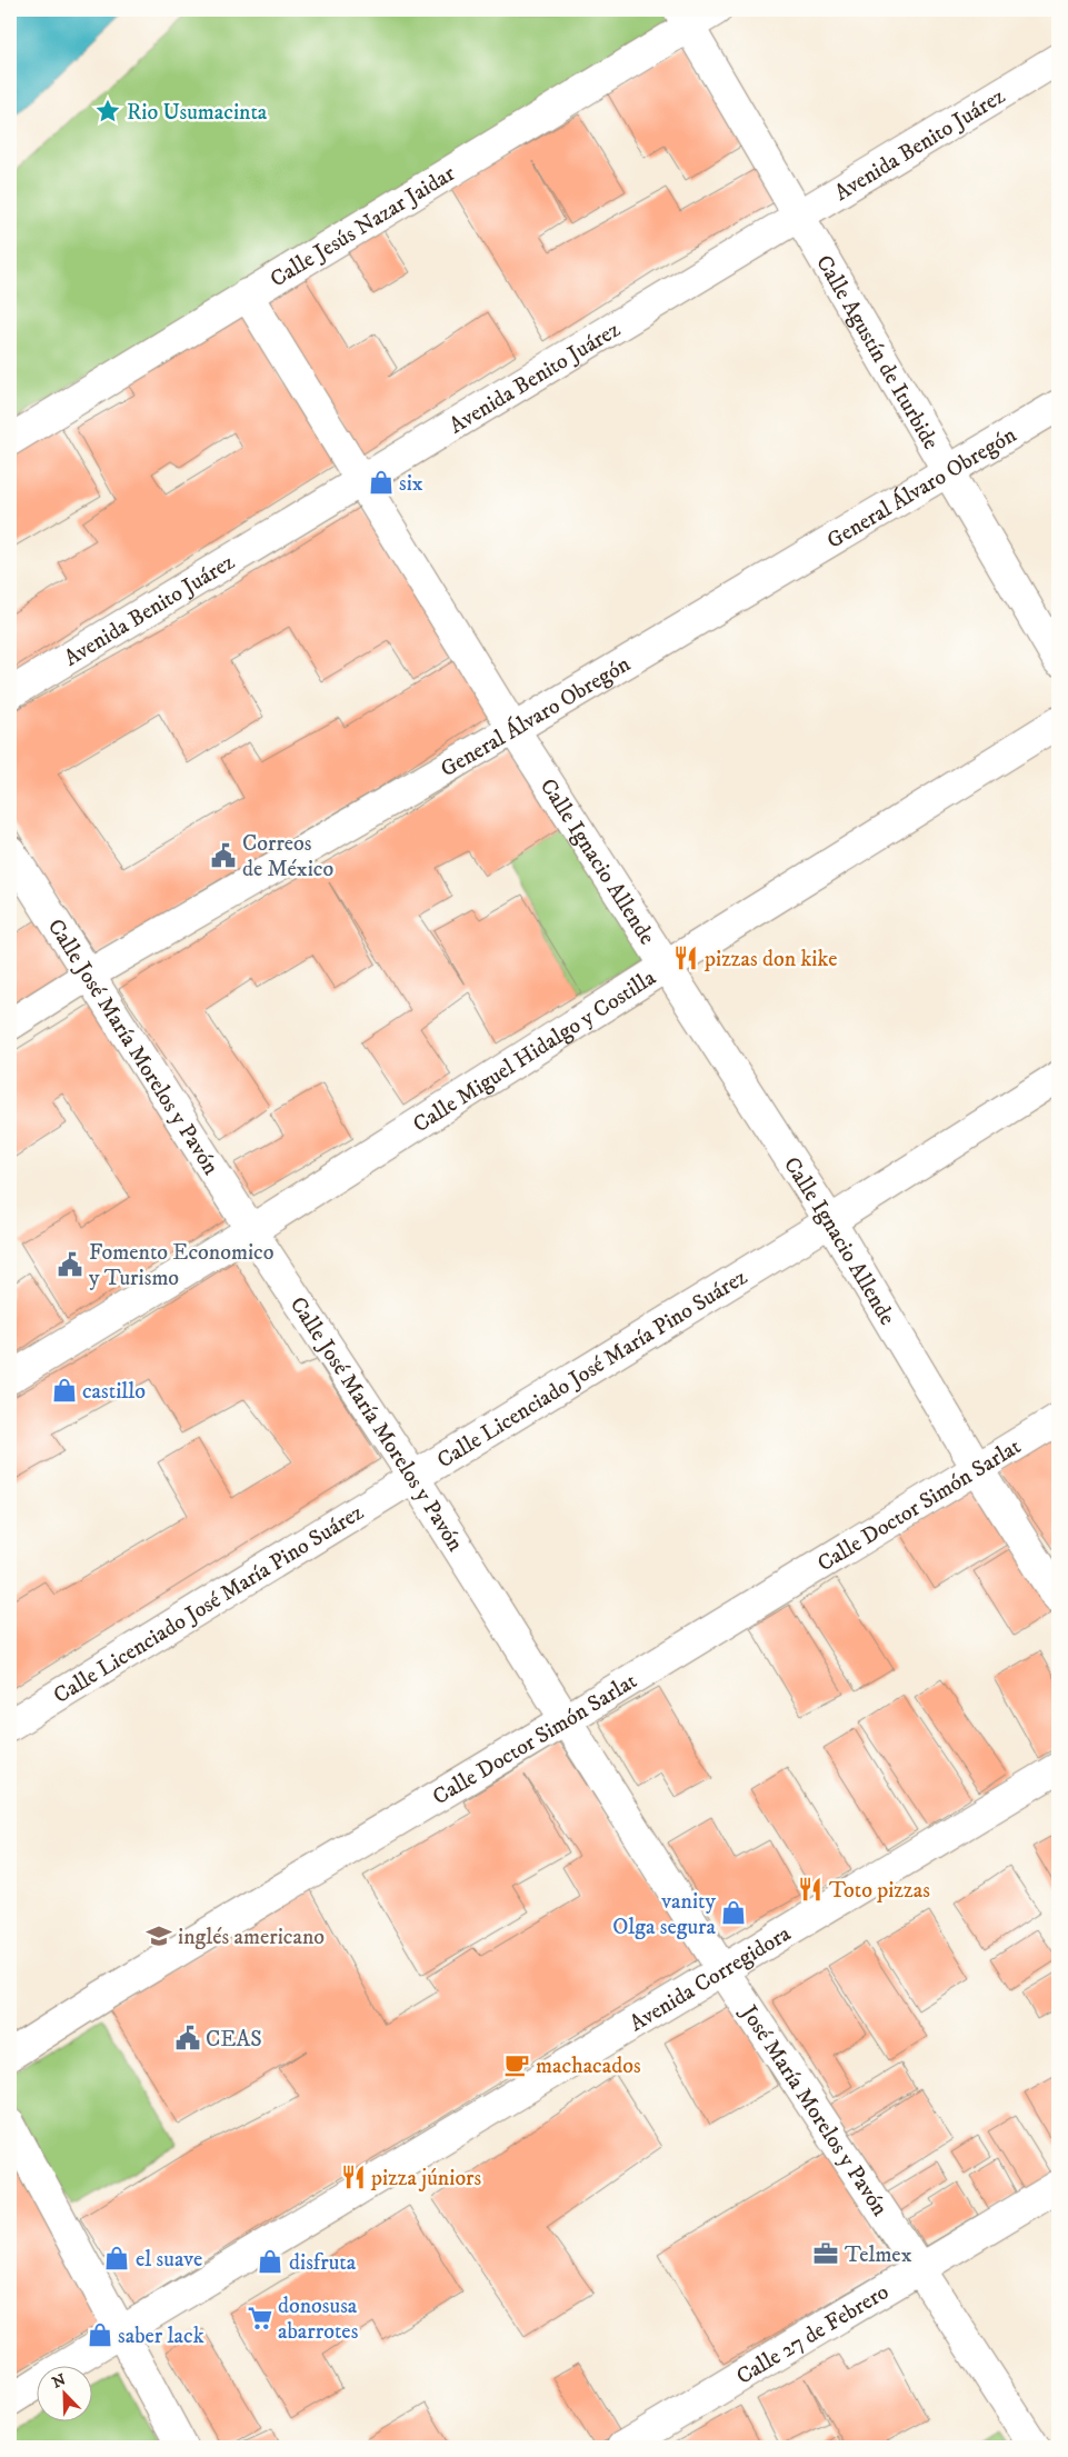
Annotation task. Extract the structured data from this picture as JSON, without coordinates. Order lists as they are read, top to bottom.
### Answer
{
  "streets": {
    "street": [
      "Avenida Benito Juárez",
      "Calle Jesús Nazar Jaidar",
      "Calle Agustín de Iturbide",
      "General Álvaro Obregón",
      "Calle Ignacio Allende",
      "Calle José María Morelos y Pavón",
      "Calle Miguel Hidalgo y Costilla",
      "Calle Licenciado José María Pino Suárez",
      "Calle Doctor Simón Sarlat",
      "Avenida Corregidora",
      "José María Morelos y Pavón",
      "Calle 27 de Febrero"
    ]
  },
  "crossings": [
    ["Avenida Benito Juárez", "Calle Agustín de Iturbide"],
    ["Avenida Benito Juárez", "Calle Ignacio Allende"],
    ["Calle Jesús Nazar Jaidar", "Calle Agustín de Iturbide"],
    ["Calle Jesús Nazar Jaidar", "Calle Ignacio Allende"],
    ["Calle Agustín de Iturbide", "General Álvaro Obregón"],
    ["General Álvaro Obregón", "Calle Ignacio Allende"],
    ["General Álvaro Obregón", "Calle José María Morelos y Pavón"],
    ["Calle Ignacio Allende", "Calle Miguel Hidalgo y Costilla"],
    ["Calle Ignacio Allende", "Calle Licenciado José María Pino Suárez"],
    ["Calle Ignacio Allende", "Calle Doctor Simón Sarlat"],
    ["Calle José María Morelos y Pavón", "Calle Miguel Hidalgo y Costilla"],
    ["Calle José María Morelos y Pavón", "Calle Licenciado José María Pino Suárez"],
    ["Calle José María Morelos y Pavón", "Calle Doctor Simón Sarlat"],
    ["Calle José María Morelos y Pavón", "Avenida Corregidora"],
    ["Calle José María Morelos y Pavón", "José María Morelos y Pavón"],
    ["Avenida Corregidora", "José María Morelos y Pavón"],
    ["José María Morelos y Pavón", "Calle 27 de Febrero"]
  ],
  "places": {
    "place": ["Rio Usumacinta"],
    "shop": [
      "six",
      "castillo",
      "vanity Olga segura",
      "el suave",
      "disfruta",
      "saber lack"
    ],
    "public building": ["Correos de México", "Fomento Economico y Turismo", "CEAS"],
    "restaurant": ["pizzas don kike", "Toto pizzas", "pizza júniors"],
    "school or university": ["inglés americano"],
    "cafe": ["machacados"],
    "office": ["Telmex"],
    "supermarket": ["donosusa abarrotes"]
  },
  "north": "top left"
}
